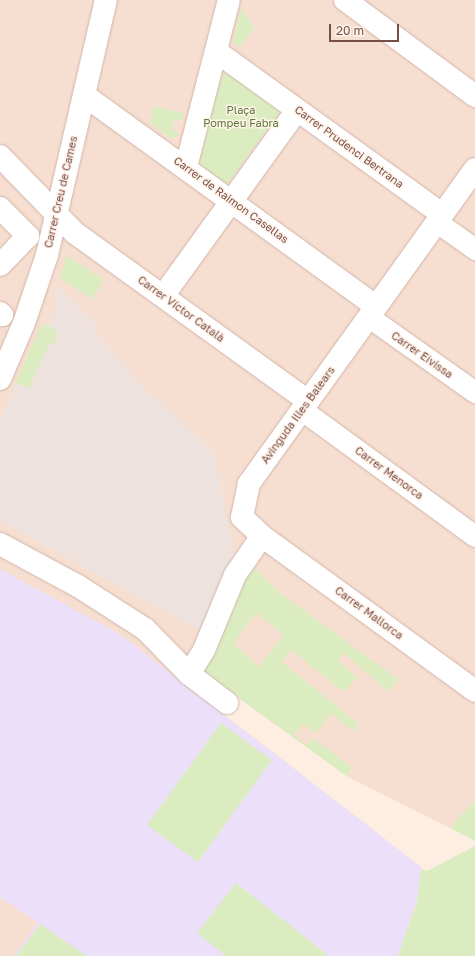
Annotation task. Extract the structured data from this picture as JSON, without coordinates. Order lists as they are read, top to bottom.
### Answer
{
  "streets": {
    "street": [
      "Carrer Prudenci Bertrana",
      "Carrer Creu de Cames",
      "Carrer de Raimon Casellas",
      "Carrer Víctor Català",
      "Carrer Eivissa",
      "Avinguda Illes Balears",
      "Carrer Menorca",
      "Carrer Mallorca"
    ]
  },
  "crossings": [
    ["Carrer Prudenci Bertrana", "Avinguda Illes Balears"],
    ["Carrer Creu de Cames", "Carrer de Raimon Casellas"],
    ["Carrer Creu de Cames", "Carrer Víctor Català"],
    ["Carrer de Raimon Casellas", "Carrer Eivissa"],
    ["Carrer de Raimon Casellas", "Avinguda Illes Balears"],
    ["Carrer Víctor Català", "Avinguda Illes Balears"],
    ["Carrer Víctor Català", "Carrer Menorca"],
    ["Carrer Eivissa", "Avinguda Illes Balears"],
    ["Avinguda Illes Balears", "Carrer Menorca"],
    ["Avinguda Illes Balears", "Carrer Mallorca"]
  ],
  "parks": ["Plaça Pompeu Fabra"],
  "scale_bar": "20 m"
}
